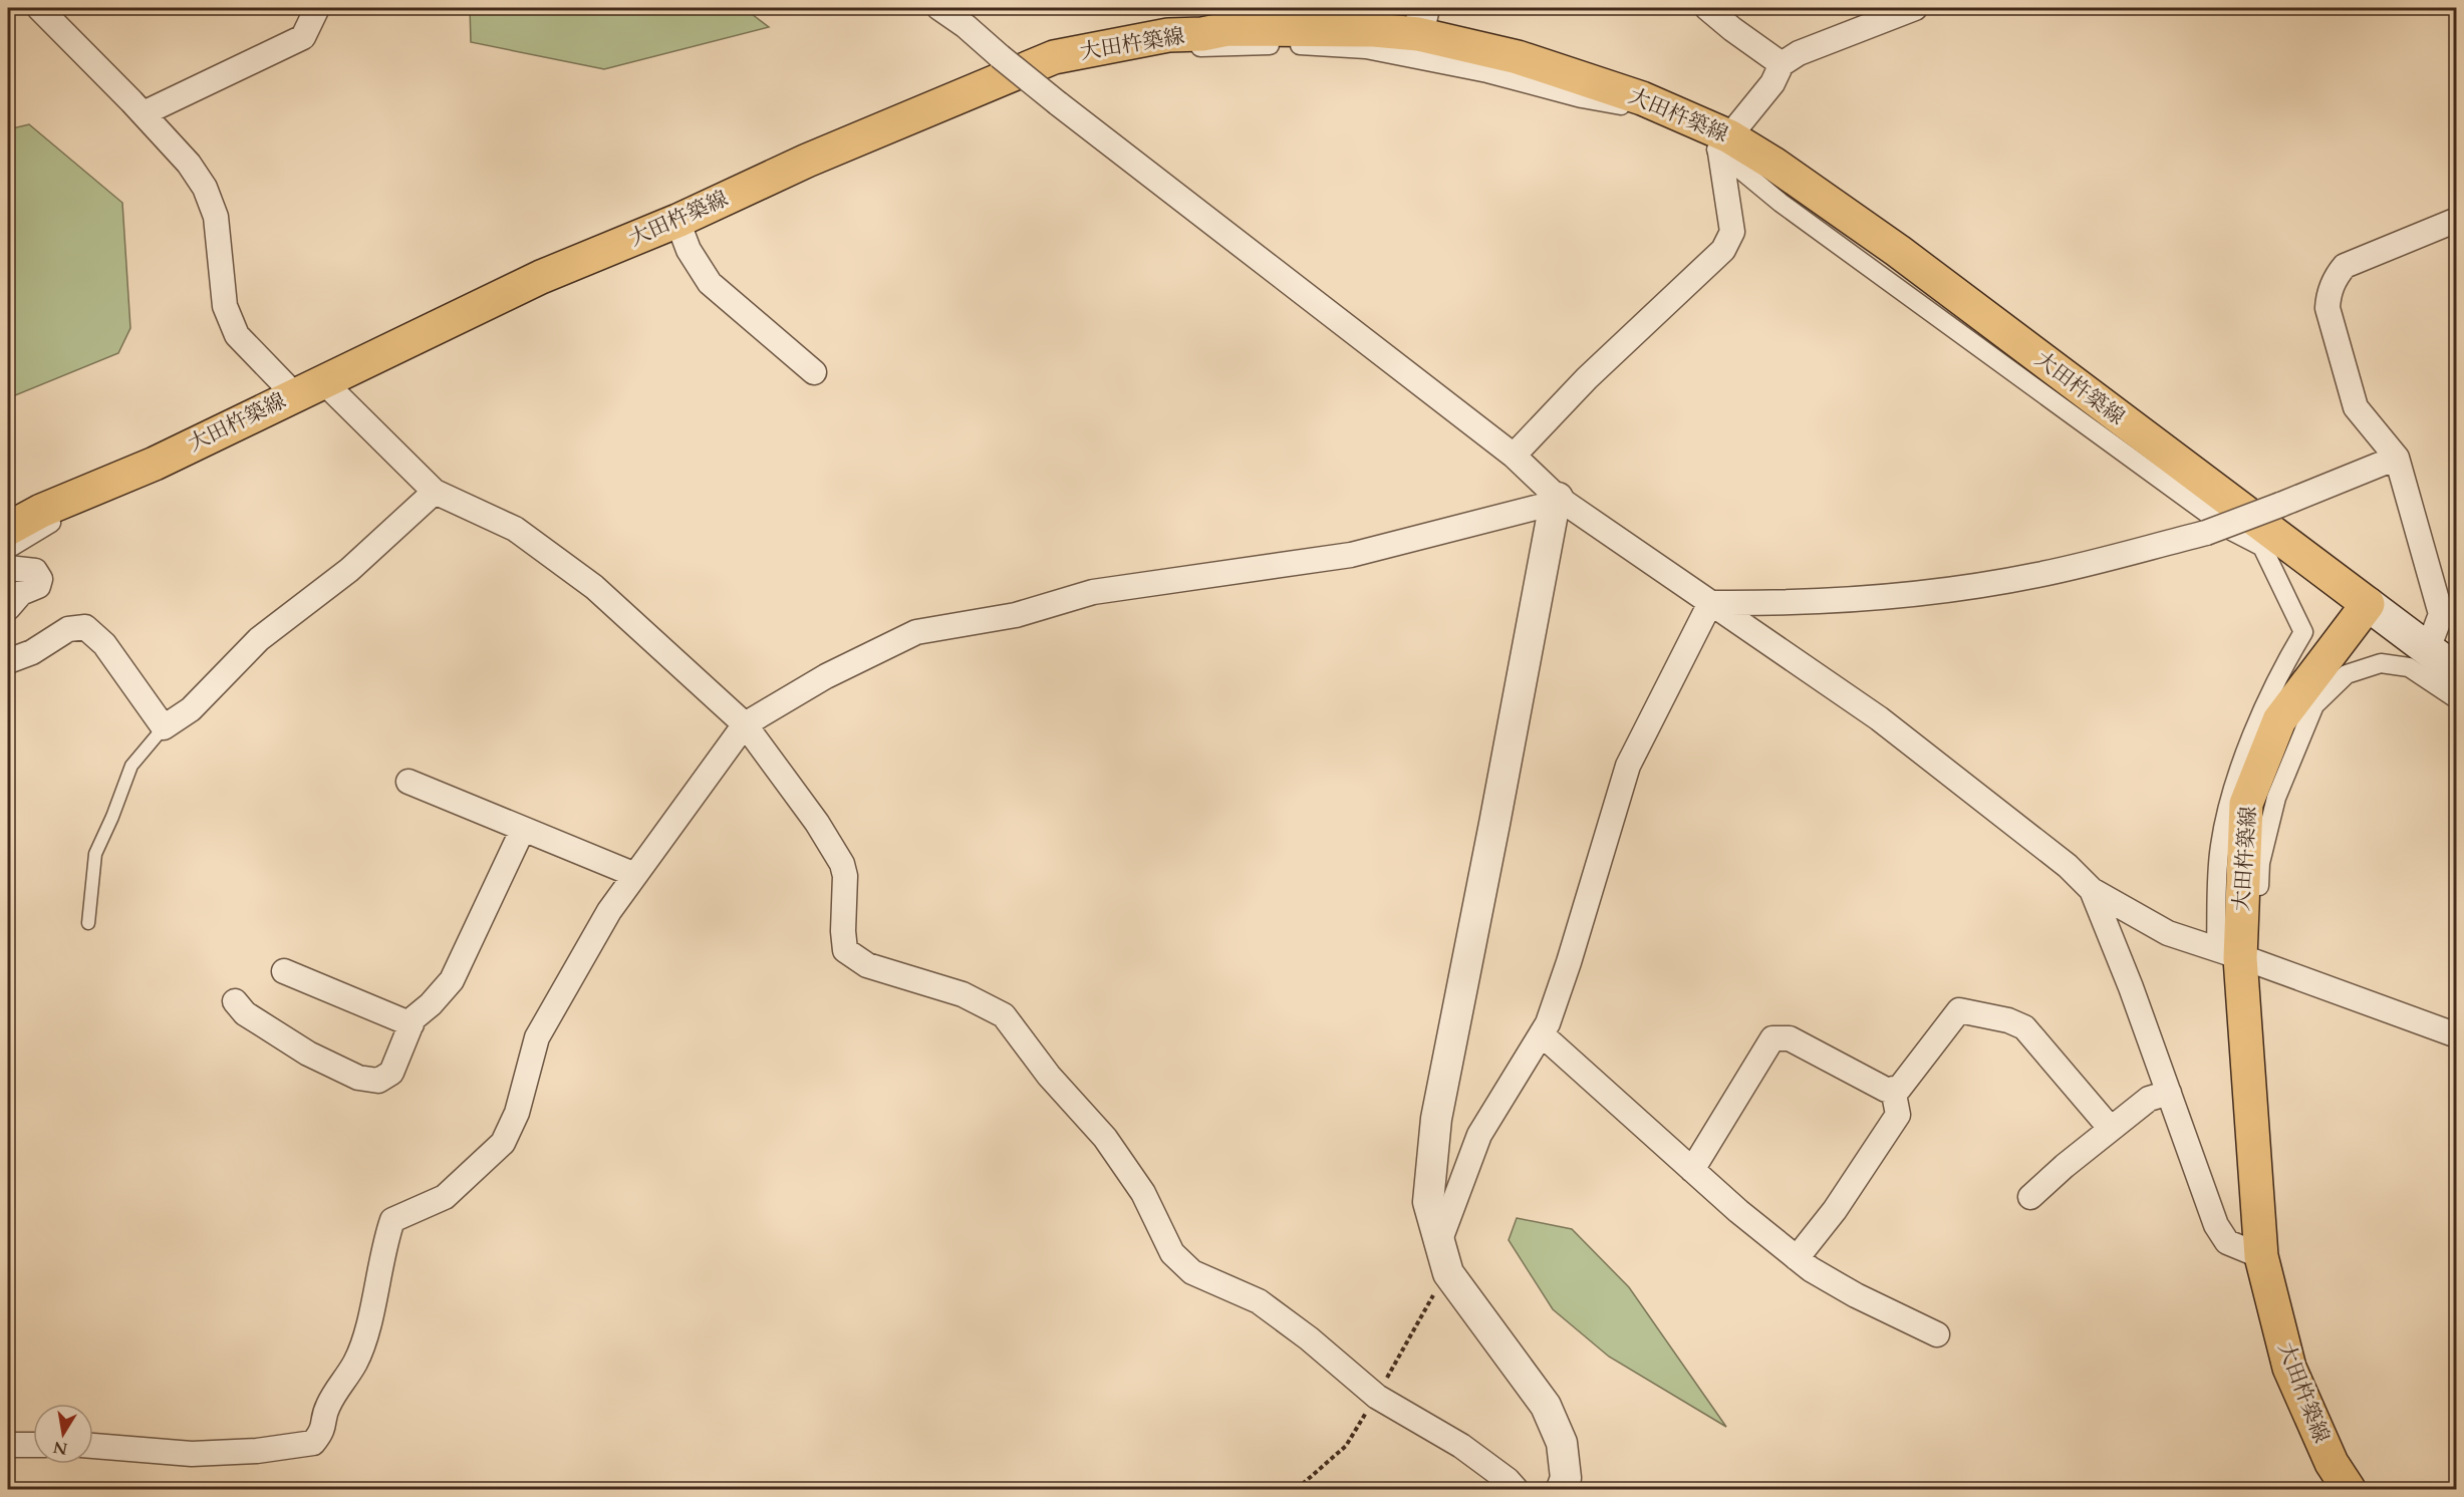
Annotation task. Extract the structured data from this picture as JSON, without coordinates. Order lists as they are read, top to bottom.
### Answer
{
  "streets": {
    "main road": ["大田杵築線"]
  },
  "north": "bottom"
}
